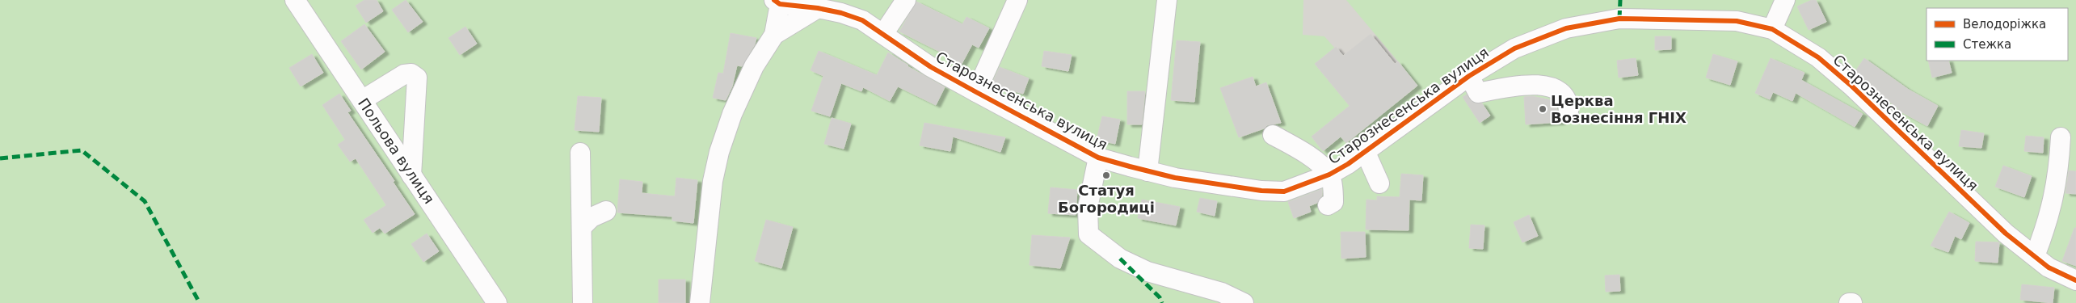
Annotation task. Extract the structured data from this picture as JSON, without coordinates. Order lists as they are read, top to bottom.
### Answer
{
  "streets": {
    "street": ["Старознесенська вулиця", "Польова вулиця"]
  },
  "places": ["Церква Вознесіння ГНІХ", "Статуя Богородиці"],
  "legend": ["Велодоріжка", "Стежка"]
}
